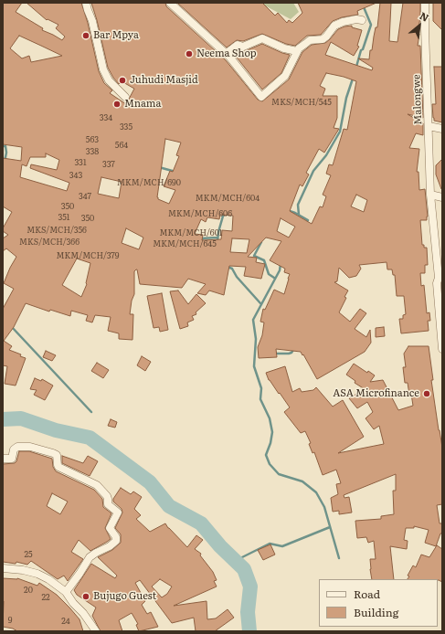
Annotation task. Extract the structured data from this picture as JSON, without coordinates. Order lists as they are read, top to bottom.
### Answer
{
  "streets": {
    "street": ["Malongwe"]
  },
  "places": [
    "Bar Mpya",
    "Neema Shop",
    "Juhudi Masjid",
    "Mnama",
    "ASA Microfinance",
    "Bujugo Guest"
  ],
  "house_numbers": [
    "MKS/MCH/545",
    "334",
    "335",
    "563",
    "564",
    "338",
    "331",
    "337",
    "343",
    "MKM/MCH/690",
    "347",
    "MKM/MCH/604",
    "350",
    "MKM/MCH/606",
    "351",
    "350",
    "MKS/MCH/356",
    "MKM/MCH/601",
    "MKS/MCH/366",
    "MKM/MCH/645",
    "MKM/MCH/379",
    "25",
    "20",
    "22",
    "9",
    "24"
  ],
  "legend": ["Road", "Building"],
  "north": "top right"
}
